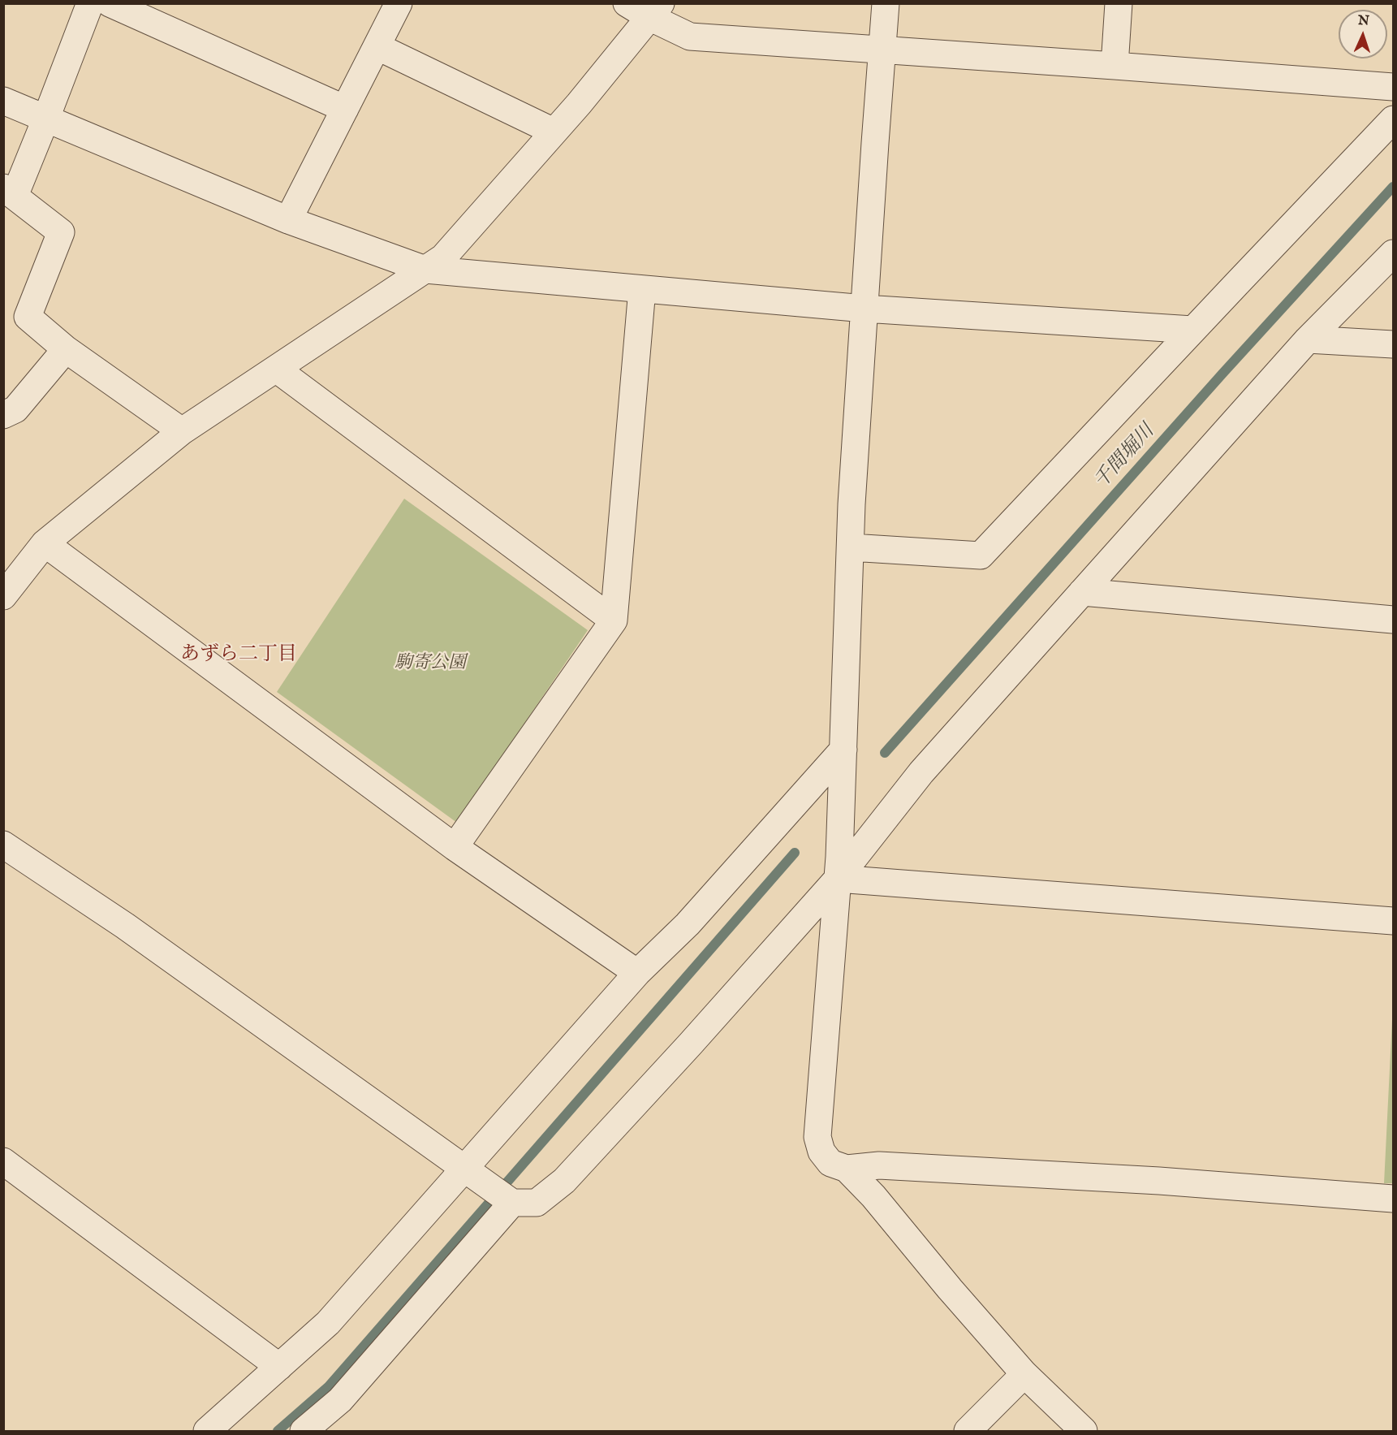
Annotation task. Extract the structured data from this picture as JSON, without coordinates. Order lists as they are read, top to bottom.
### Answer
{
  "districts": ["あずら二丁目"],
  "water": ["千間堀川"],
  "parks": ["駒寄公園"],
  "north": "top"
}
